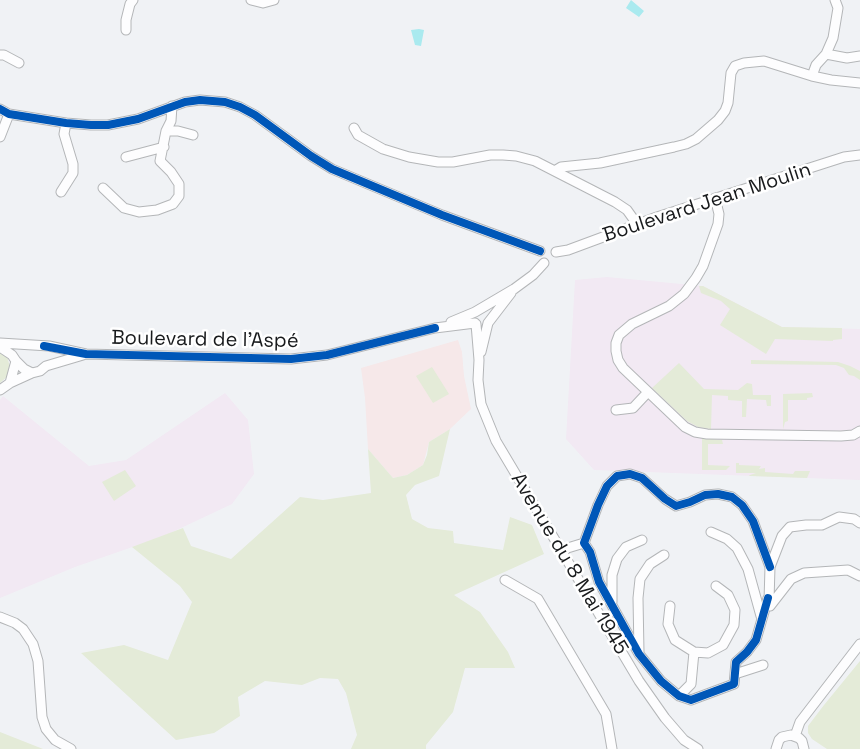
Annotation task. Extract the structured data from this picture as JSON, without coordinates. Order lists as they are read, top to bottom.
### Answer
{
  "streets": {
    "street": ["Boulevard Jean Moulin", "Boulevard de l'Aspé", "Avenue du 8 Mai 1945"]
  },
  "crossings": [
    ["Boulevard Jean Moulin", "Boulevard de l'Aspé"],
    ["Boulevard de l'Aspé", "Avenue du 8 Mai 1945"]
  ]
}
